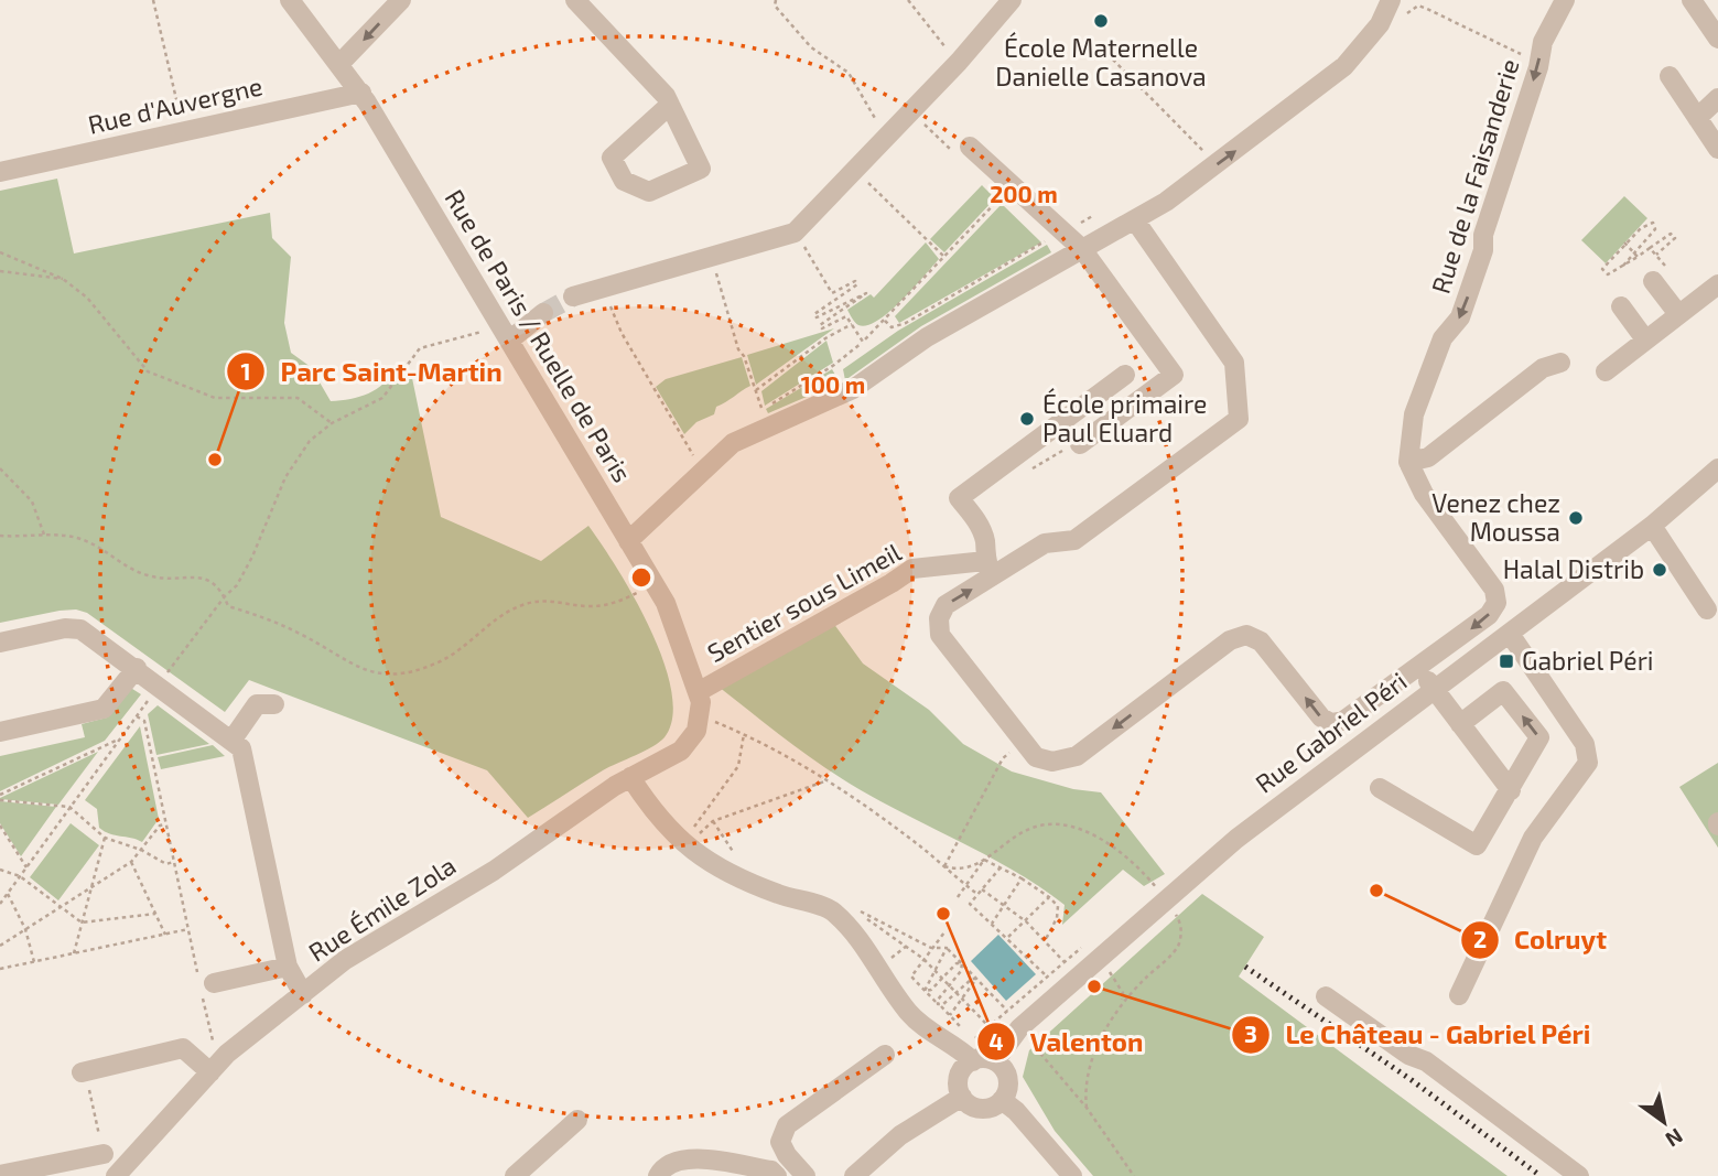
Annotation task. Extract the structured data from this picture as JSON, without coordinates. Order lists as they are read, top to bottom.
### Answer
{
  "streets": {
    "street": [
      "Rue d'Auvergne",
      "Rue de la Faisanderie",
      "Rue de Paris / Ruelle de Paris",
      "Sentier sous Limeil",
      "Rue Gabriel Péri",
      "Rue Émile Zola"
    ]
  },
  "crossings": [
    ["Rue d'Auvergne", "Rue de Paris / Ruelle de Paris"],
    ["Rue de Paris / Ruelle de Paris", "Sentier sous Limeil"],
    ["Rue de Paris / Ruelle de Paris", "Rue Émile Zola"]
  ],
  "one_way": ["Rue de la Faisanderie"],
  "places": {
    "other": [
      "École Maternelle Danielle Casanova",
      "École primaire Paul Eluard",
      "Parc Saint-Martin",
      "Venez chez Moussa",
      "Halal Distrib",
      "Colruyt",
      "Valenton",
      "Le Château - Gabriel Péri"
    ],
    "transit": ["Gabriel Péri"]
  },
  "north": "bottom right",
  "rings": ["200 m", "100 m"]
}
